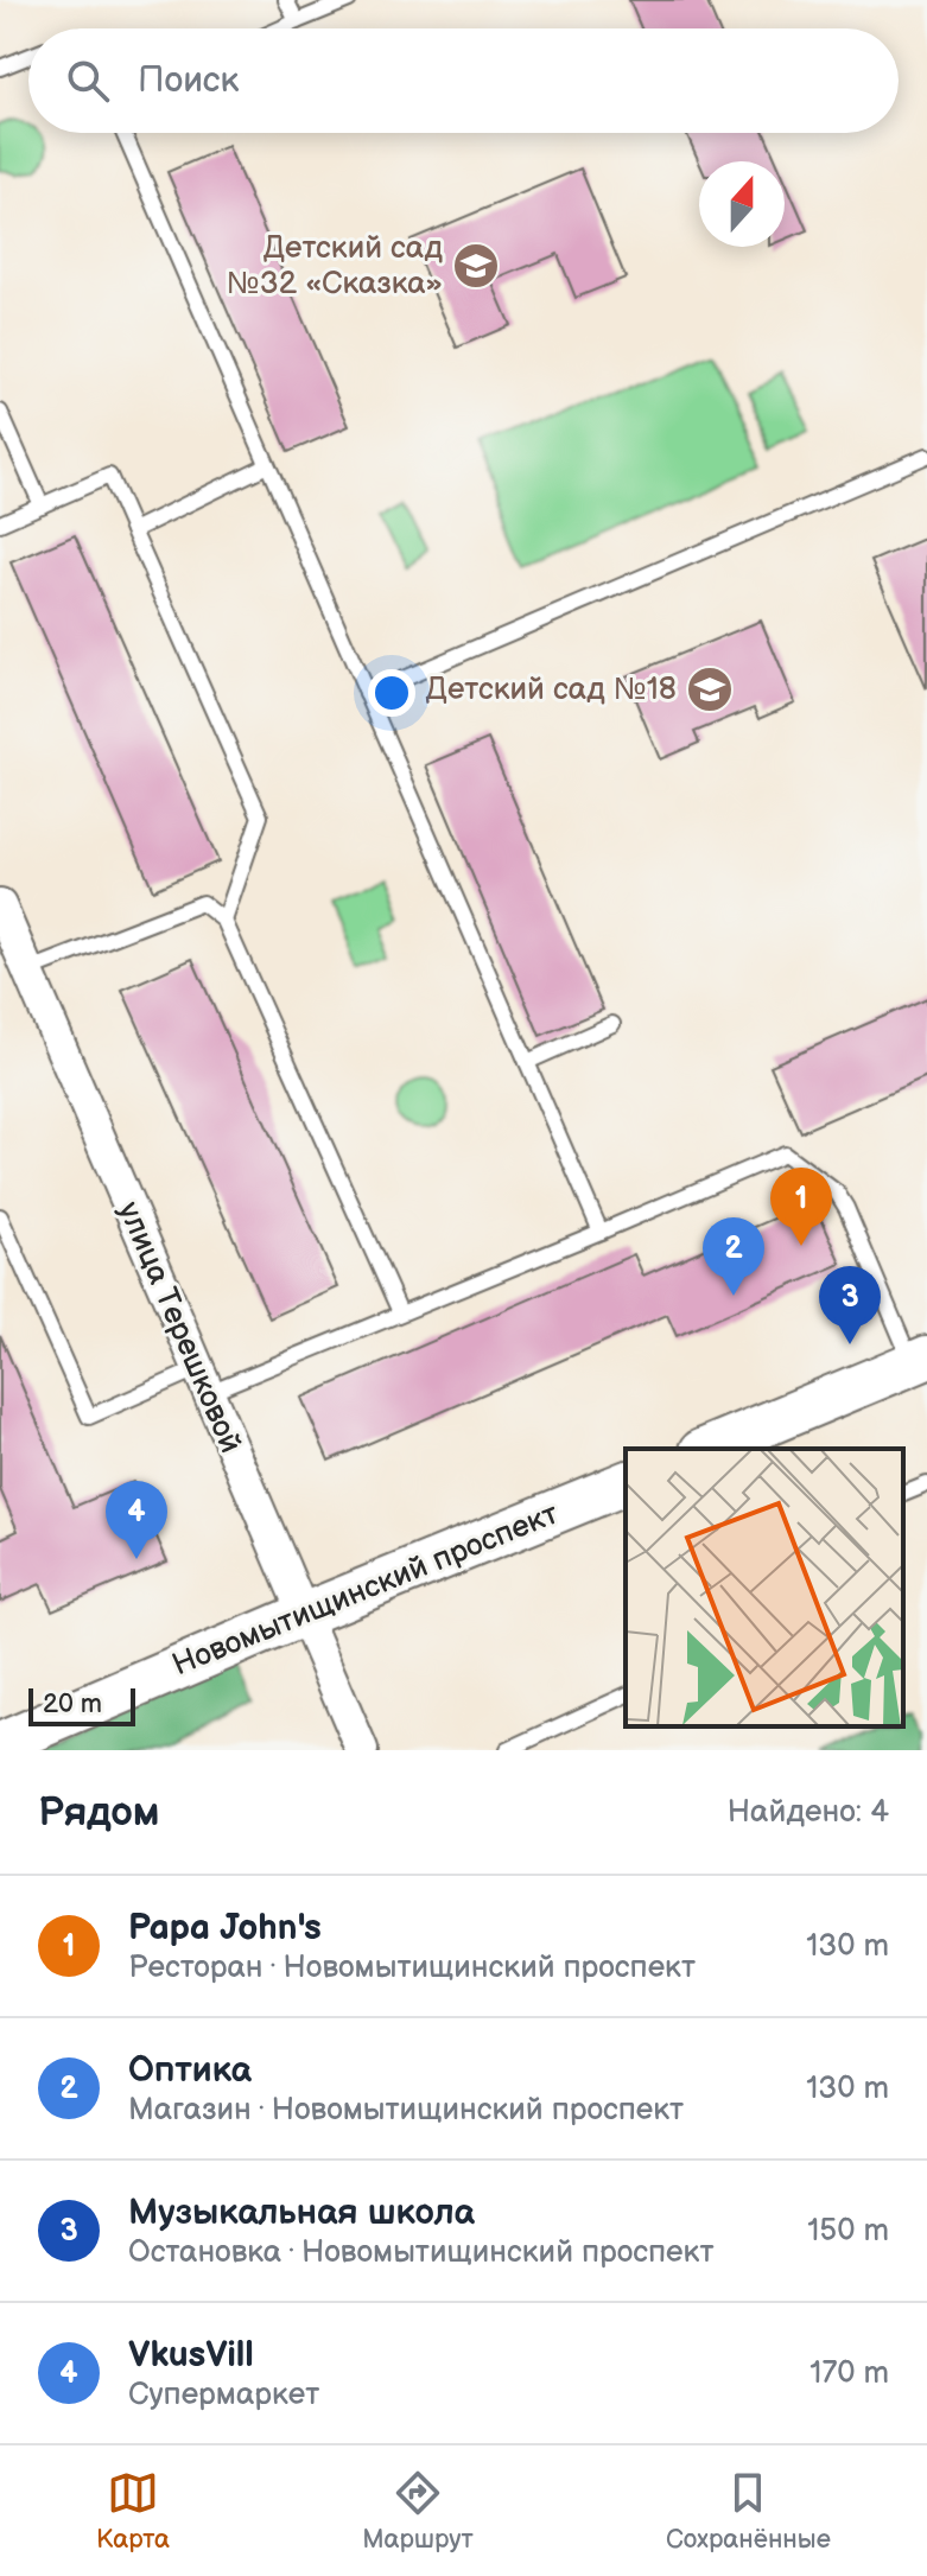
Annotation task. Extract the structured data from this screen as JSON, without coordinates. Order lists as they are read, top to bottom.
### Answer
{
  "streets": {
    "main road": ["Новомытищинский проспект"],
    "street": ["улица Терешковой"]
  },
  "crossings": [
    ["улица Терешковой", "Новомытищинский проспект"]
  ],
  "places": {
    "school or university": ["Детский сад №32 «Сказка»", "Детский сад №18"]
  },
  "scale_bar": "20 m",
  "north": "top",
  "page": {
    "search": "Поиск",
    "pins": [
      "1",
      "2",
      "3",
      "4"
    ],
    "scale": "20 m",
    "heading": ["Рядом", "Найдено: 4"],
    "list": [
      {
        "mark": "1",
        "name": "Papa John's",
        "note": "Ресторан · Новомытищинский проспект",
        "value": "130 m"
      },
      {
        "mark": "2",
        "name": "Оптика",
        "note": "Магазин · Новомытищинский проспект",
        "value": "130 m"
      },
      {
        "mark": "3",
        "name": "Музыкальная школа",
        "note": "Остановка · Новомытищинский проспект",
        "value": "150 m"
      },
      {
        "mark": "4",
        "name": "VkusVill",
        "note": "Супермаркет",
        "value": "170 m"
      }
    ],
    "nav": ["Карта", "Маршрут", "Сохранённые"]
  }
}
